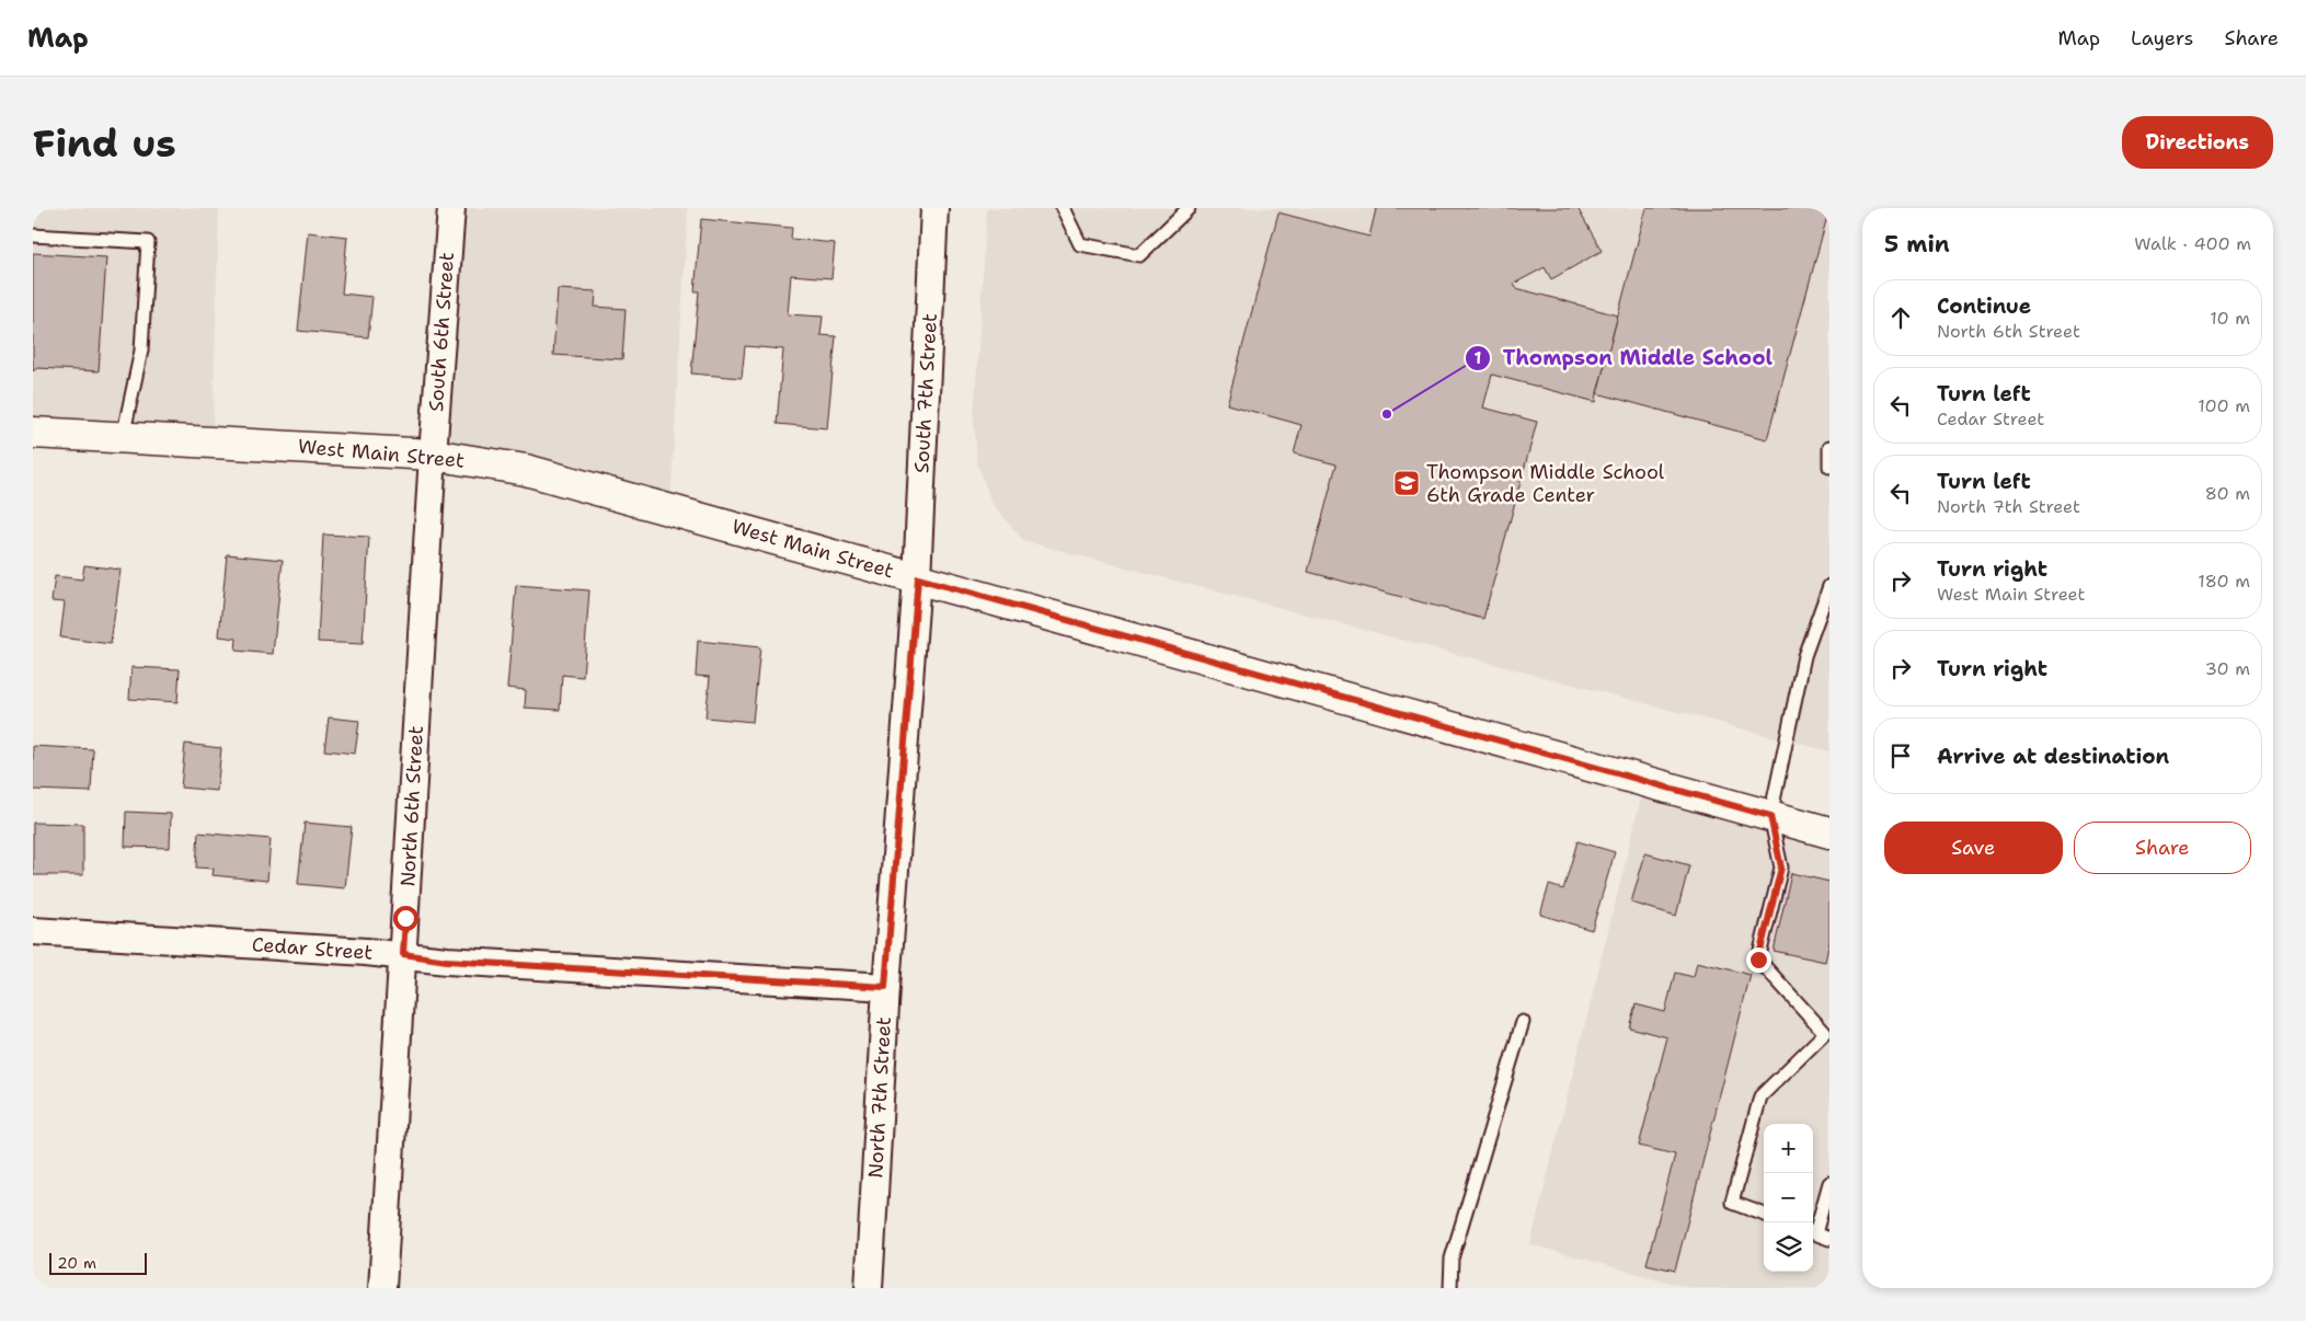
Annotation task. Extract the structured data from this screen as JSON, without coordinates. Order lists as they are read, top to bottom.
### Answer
{
  "streets": {
    "main road": ["West Main Street"],
    "street": [
      "South 6th Street",
      "South 7th Street",
      "North 6th Street",
      "Cedar Street",
      "North 7th Street"
    ]
  },
  "crossings": [
    ["South 6th Street", "West Main Street"],
    ["South 6th Street", "North 6th Street"],
    ["South 7th Street", "West Main Street"],
    ["South 7th Street", "North 7th Street"],
    ["West Main Street", "North 6th Street"],
    ["West Main Street", "North 7th Street"],
    ["North 6th Street", "Cedar Street"],
    ["Cedar Street", "North 7th Street"]
  ],
  "places": {
    "other": ["Thompson Middle School"],
    "school or university": ["Thompson Middle School 6th Grade Center"]
  },
  "scale_bar": "20 m",
  "page": {
    "header": "Map",
    "nav": ["Map", "Layers", "Share"],
    "buttons": [
      "Directions",
      ["Save", "Share"]
    ],
    "title": "Find us",
    "heading": ["5 min", "Walk · 400 m"],
    "list": [
      ["Continue", "North 6th Street", "10 m"],
      ["Turn left", "Cedar Street", "100 m"],
      ["Turn left", "North 7th Street", "80 m"],
      ["Turn right", "West Main Street", "180 m"],
      ["Turn right", "30 m"],
      "Arrive at destination"
    ],
    "map_buttons": ["+", "−"],
    "scale": "20 m"
  }
}
